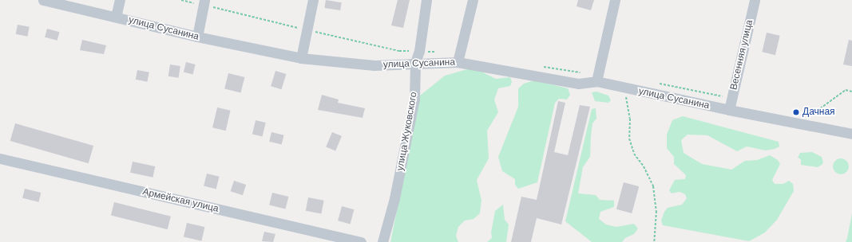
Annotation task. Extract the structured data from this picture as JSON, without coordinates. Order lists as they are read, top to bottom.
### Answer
{
  "streets": {
    "street": [
      "улица Сусанина",
      "Весенняя улица",
      "улица Жуковского",
      "Армейская улица"
    ]
  },
  "crossings": [
    ["улица Сусанина", "Весенняя улица"],
    ["улица Сусанина", "улица Жуковского"]
  ],
  "places": ["Дачная"]
}
